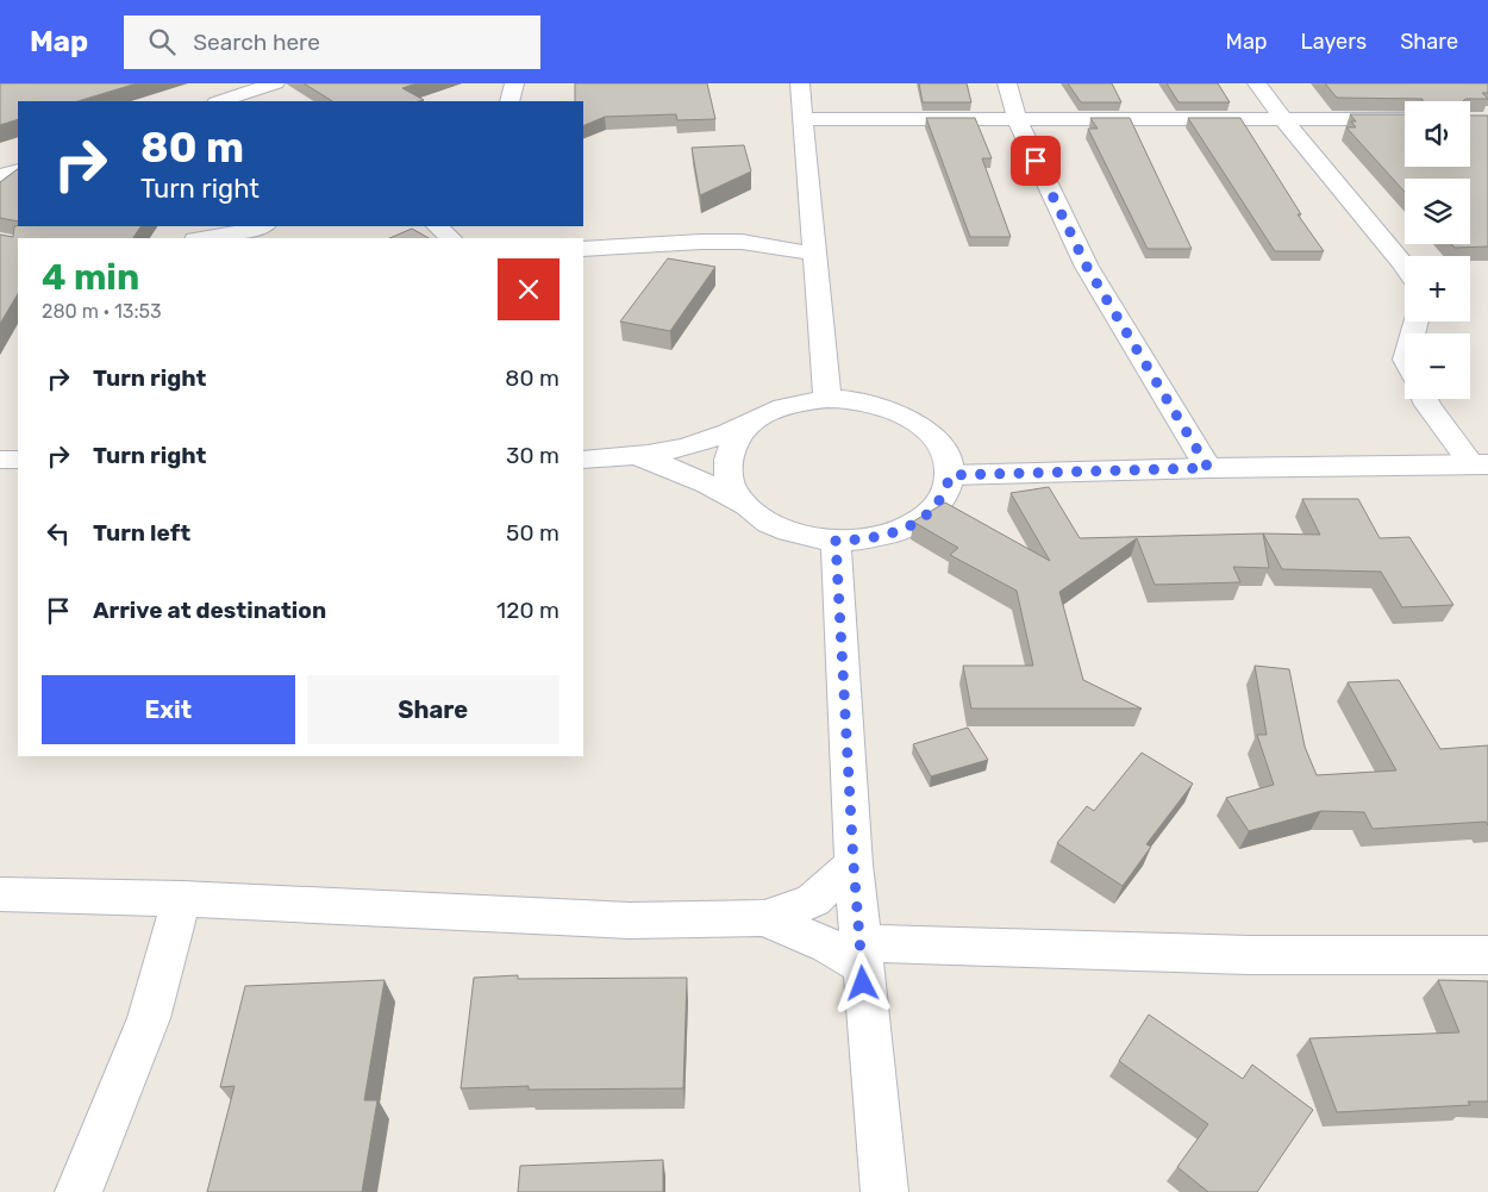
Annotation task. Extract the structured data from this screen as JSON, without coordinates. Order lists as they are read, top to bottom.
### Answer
{
  "page": {
    "header": "Map",
    "search": "Search here",
    "nav": ["Map", "Layers", "Share"],
    "map_buttons": ["+", "−"],
    "turn": ["80 m", "Turn right"],
    "heading": ["4 min", "280 m · 13:53"],
    "list": [
      {
        "name": "Turn right",
        "value": "80 m"
      },
      {
        "name": "Turn right",
        "value": "30 m"
      },
      {
        "name": "Turn left",
        "value": "50 m"
      },
      {
        "name": "Arrive at destination",
        "value": "120 m"
      }
    ],
    "buttons": ["Exit", "Share"]
  }
}
